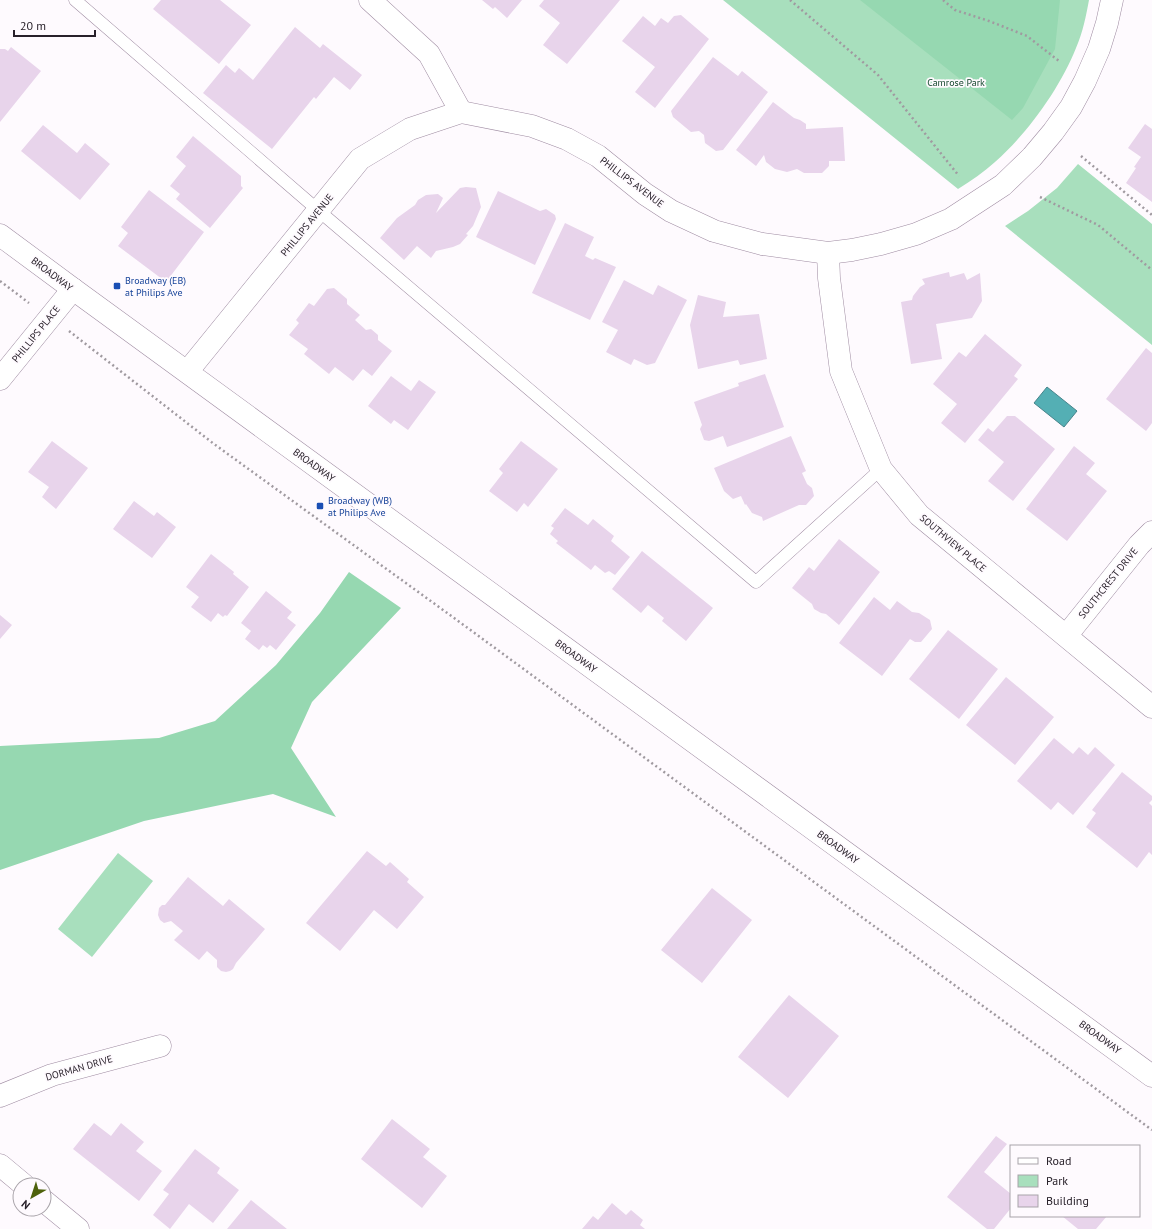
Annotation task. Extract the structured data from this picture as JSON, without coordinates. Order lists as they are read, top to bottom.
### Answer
{
  "streets": {
    "street": [
      "PHILLIPS AVENUE",
      "BROADWAY",
      "PHILLIPS PLACE",
      "SOUTHVIEW PLACE",
      "SOUTHCREST DRIVE",
      "DORMAN DRIVE"
    ]
  },
  "crossings": [
    ["PHILLIPS AVENUE", "BROADWAY"],
    ["PHILLIPS AVENUE", "SOUTHVIEW PLACE"],
    ["BROADWAY", "PHILLIPS PLACE"],
    ["SOUTHVIEW PLACE", "SOUTHCREST DRIVE"]
  ],
  "parks": ["Camrose Park"],
  "places": {
    "transit": ["Broadway (EB) at Philips Ave", "Broadway (WB) at Philips Ave"]
  },
  "legend": ["Road", "Park", "Building"],
  "scale_bar": "20 m",
  "north": "bottom left"
}
